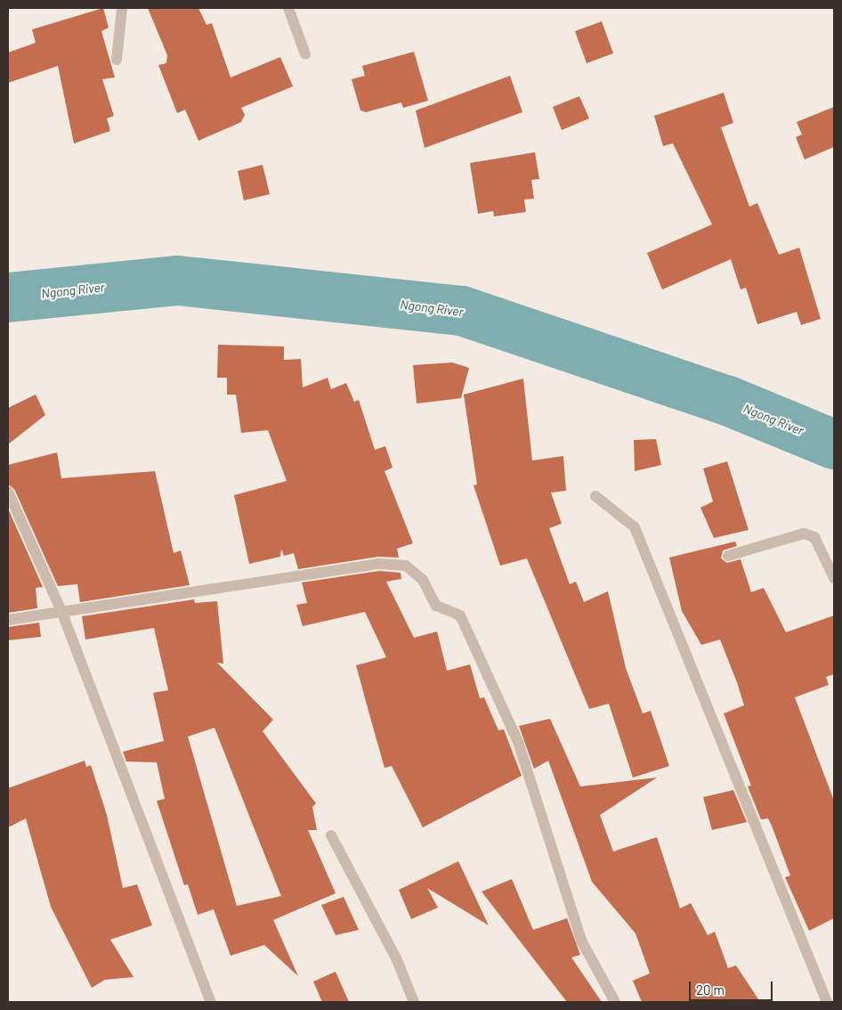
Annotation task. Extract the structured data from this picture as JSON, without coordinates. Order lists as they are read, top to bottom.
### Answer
{
  "water": ["Ngong River"],
  "scale_bar": "20 m"
}
